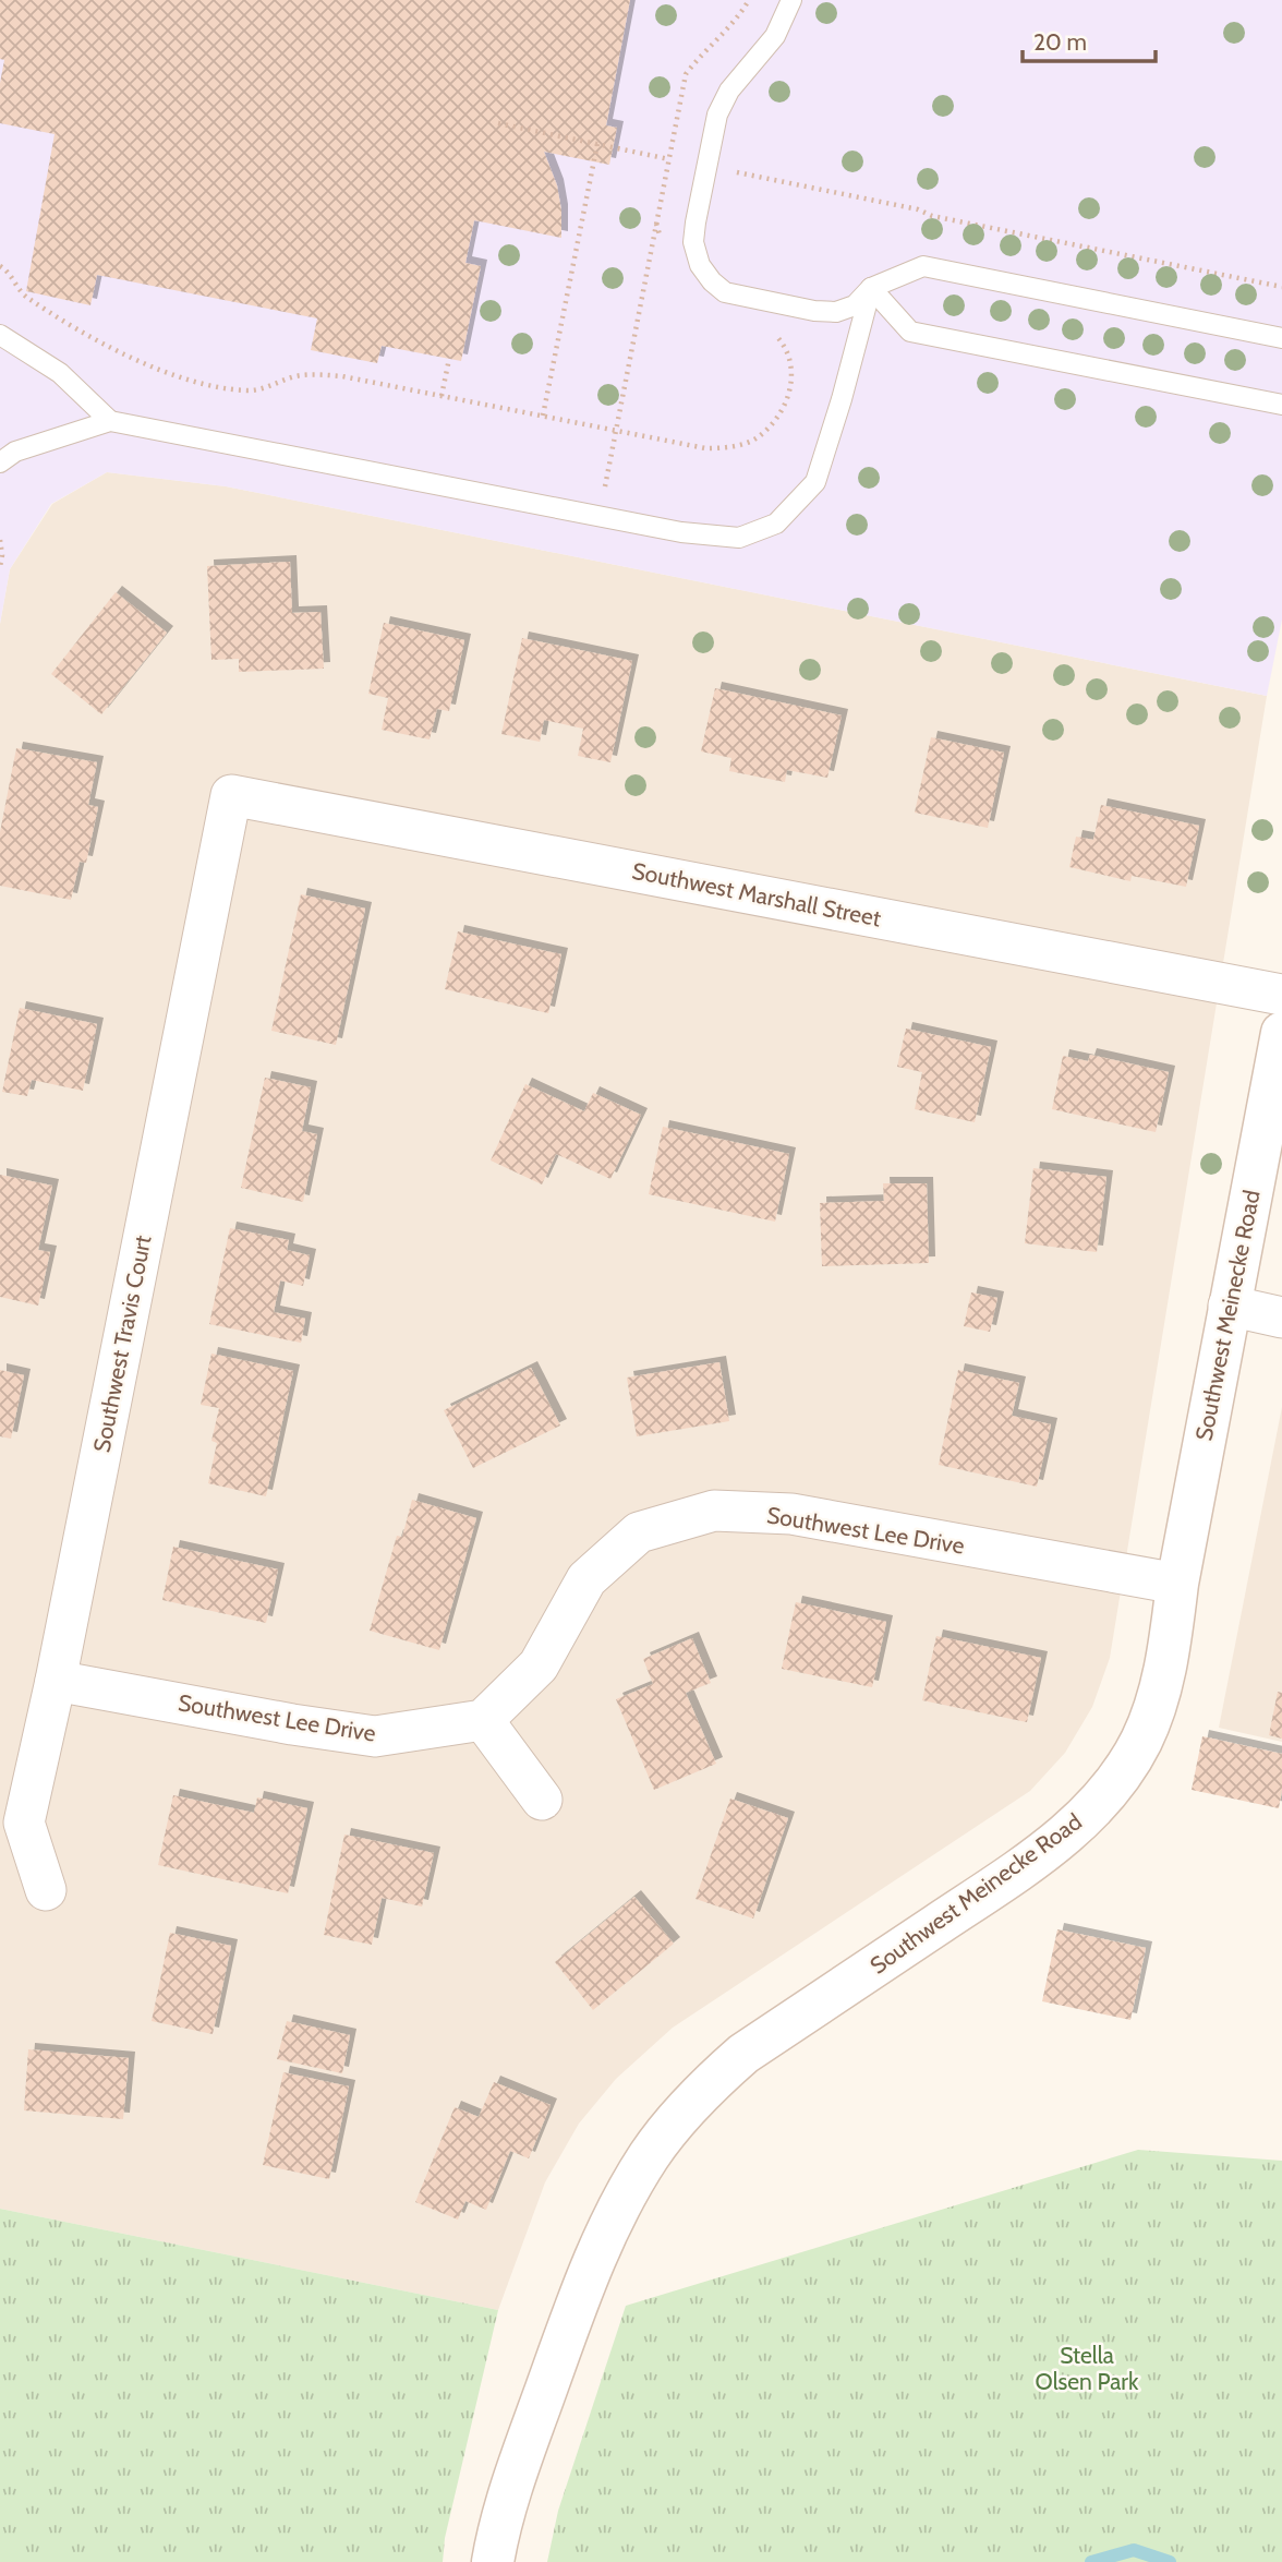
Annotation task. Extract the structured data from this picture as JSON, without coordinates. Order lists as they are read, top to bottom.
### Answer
{
  "streets": {
    "main road": ["Southwest Meinecke Road"],
    "street": ["Southwest Marshall Street", "Southwest Travis Court", "Southwest Lee Drive"]
  },
  "crossings": [
    ["Southwest Marshall Street", "Southwest Travis Court"],
    ["Southwest Meinecke Road", "Southwest Lee Drive"],
    ["Southwest Travis Court", "Southwest Lee Drive"]
  ],
  "parks": ["Stella Olsen Park"],
  "scale_bar": "20 m"
}
